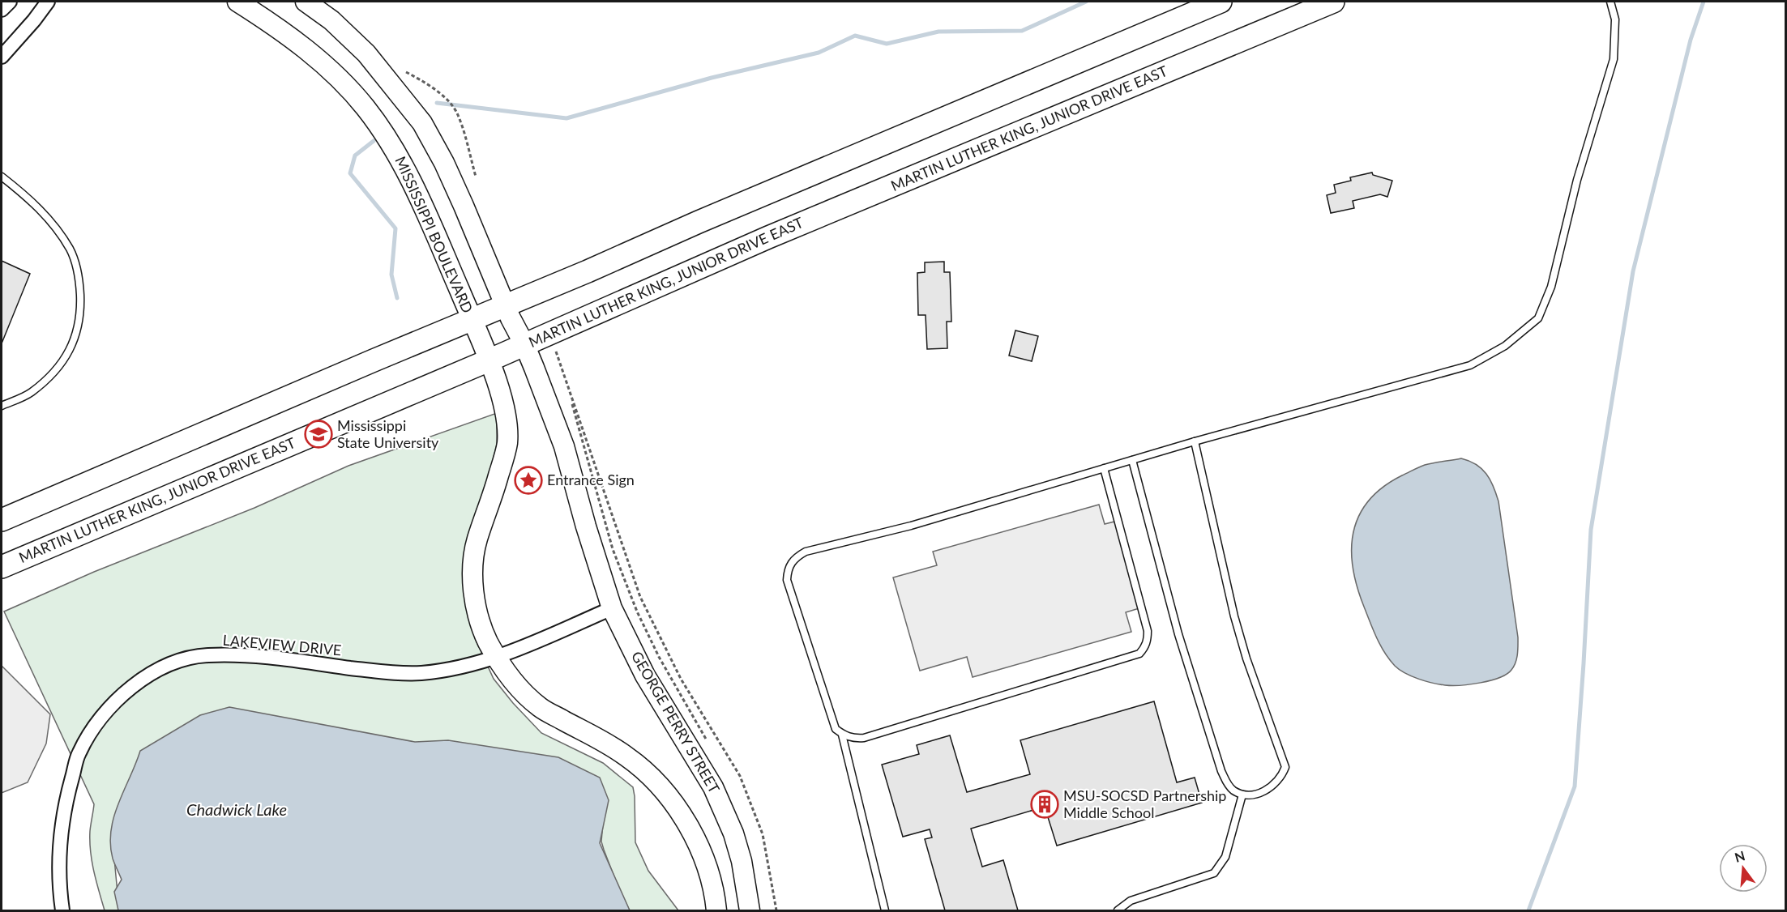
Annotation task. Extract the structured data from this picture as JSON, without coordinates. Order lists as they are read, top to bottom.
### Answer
{
  "streets": {
    "main road": ["MARTIN LUTHER KING, JUNIOR DRIVE EAST"],
    "street": ["MISSISSIPPI BOULEVARD", "LAKEVIEW DRIVE", "GEORGE PERRY STREET"]
  },
  "crossings": [
    ["MARTIN LUTHER KING, JUNIOR DRIVE EAST", "MISSISSIPPI BOULEVARD"],
    ["MARTIN LUTHER KING, JUNIOR DRIVE EAST", "GEORGE PERRY STREET"],
    ["LAKEVIEW DRIVE", "GEORGE PERRY STREET"]
  ],
  "water": ["Chadwick Lake"],
  "places": {
    "school or university": ["Mississippi State University"],
    "place": ["Entrance Sign"],
    "building": ["MSU-SOCSD Partnership Middle School"]
  },
  "north": "top"
}
